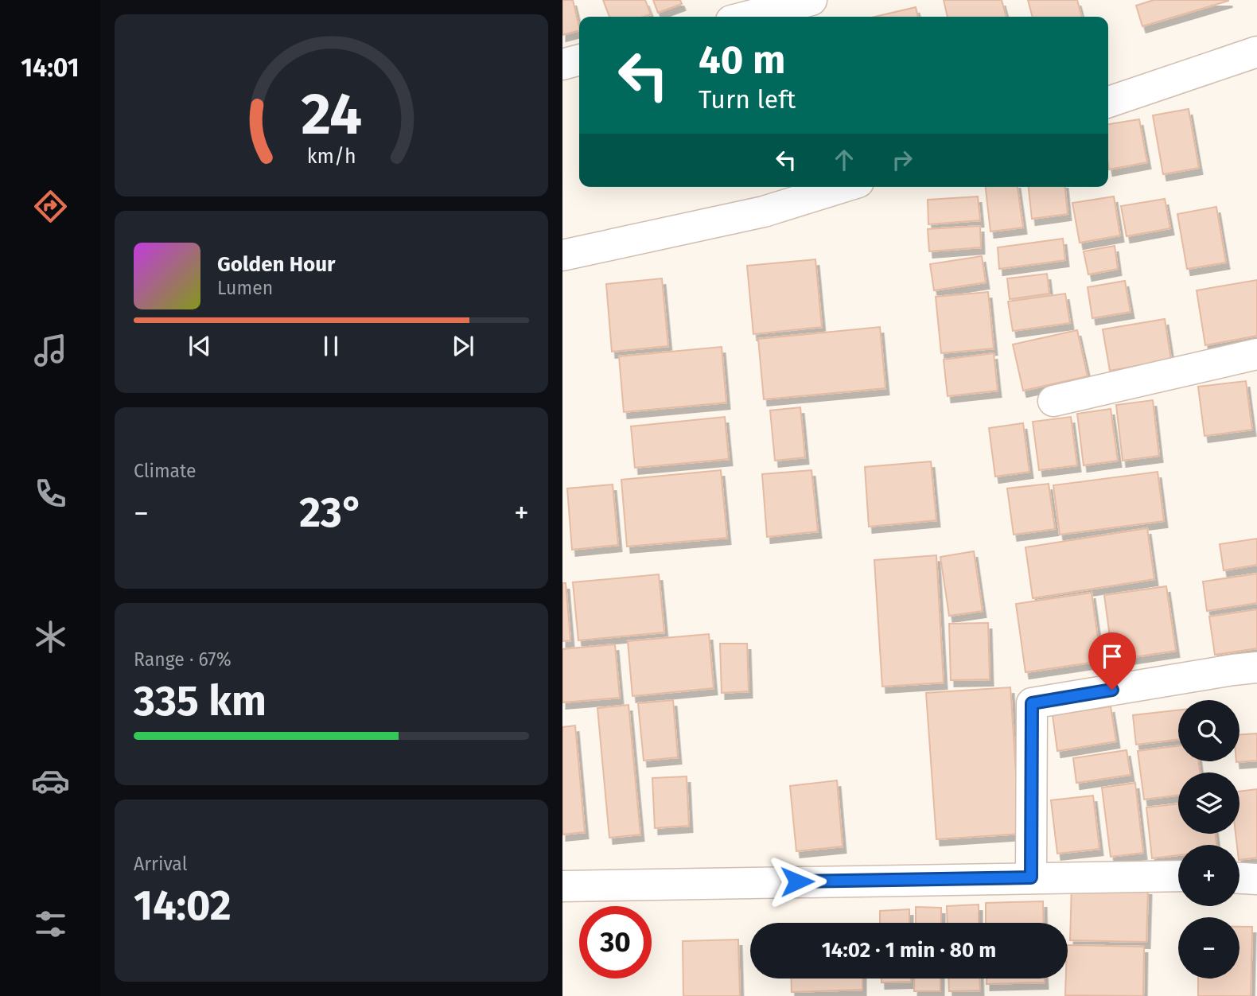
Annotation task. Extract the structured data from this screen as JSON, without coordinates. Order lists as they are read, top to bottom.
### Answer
{
  "page": {
    "tabs": "14:01",
    "turn": ["40 m", "Turn left"],
    "song": ["Golden Hour", "Lumen"],
    "tile": [
      "Climate",
      ["Range · 67%", "335 km"],
      ["Arrival", "14:02"]
    ],
    "heat": ["−", "23°", "+"],
    "map_buttons": ["+", "−"],
    "limit": "30",
    "trip": "14:02 · 1 min · 80 m",
    "gauge": ["24", "km/h"]
  }
}
